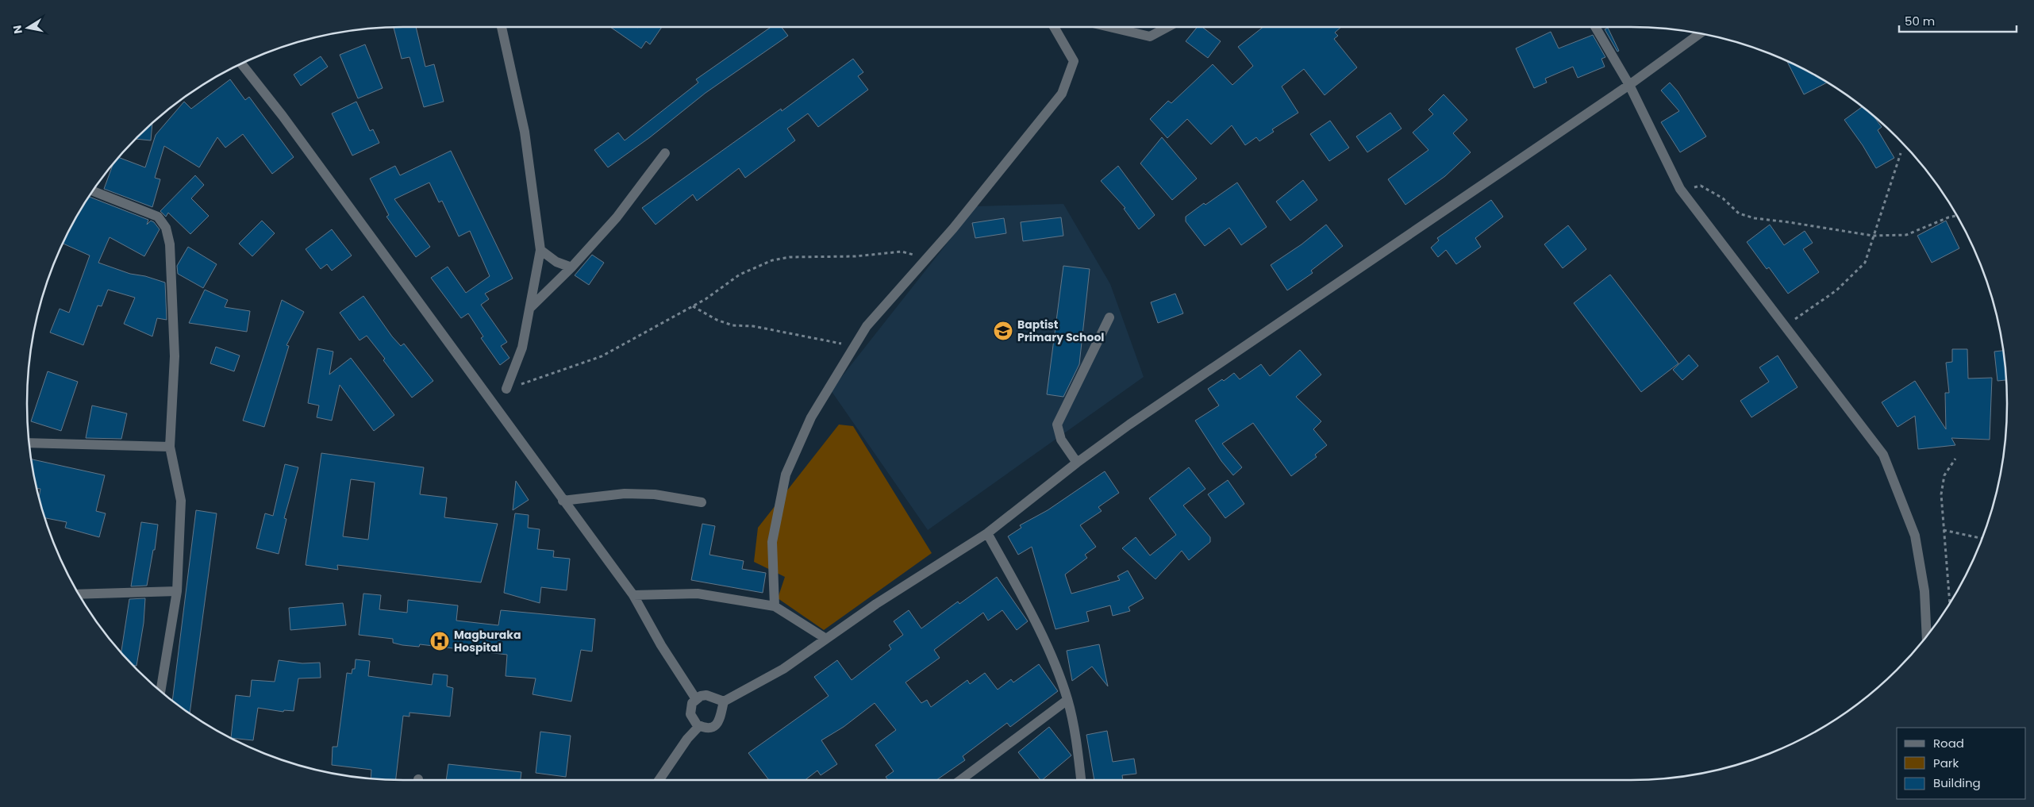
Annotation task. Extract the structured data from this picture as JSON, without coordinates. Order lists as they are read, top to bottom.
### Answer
{
  "places": {
    "school or university": ["Baptist Primary School"],
    "hospital": ["Magburaka Hospital"]
  },
  "legend": ["Road", "Park", "Building"],
  "scale_bar": "50 m",
  "north": "left"
}
